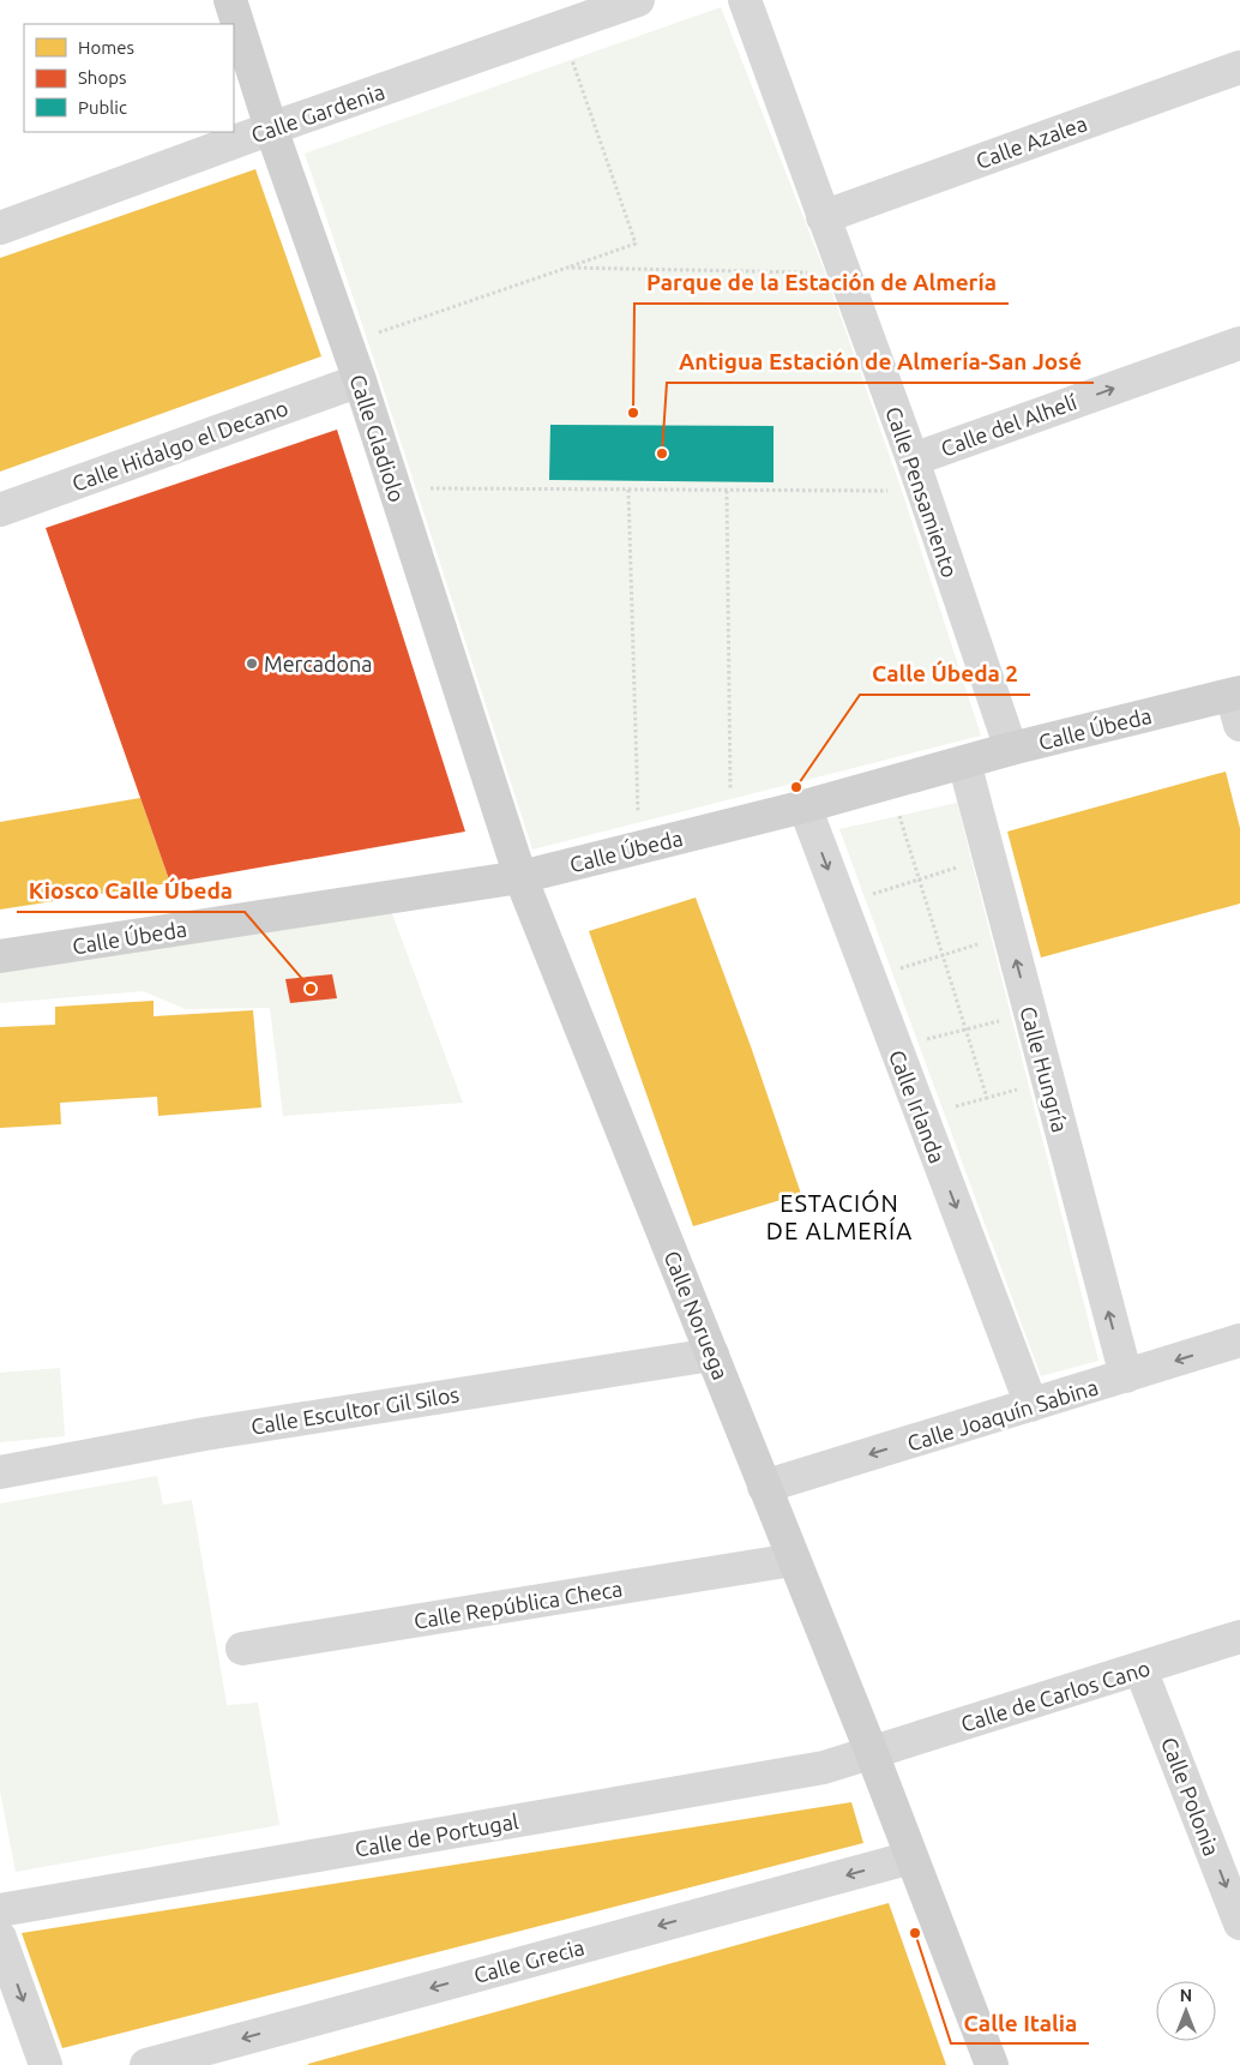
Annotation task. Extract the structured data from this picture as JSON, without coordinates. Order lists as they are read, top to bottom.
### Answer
{
  "streets": {
    "street": [
      "Calle Gardenia",
      "Calle Azalea",
      "Calle del Alhelí",
      "Calle Gladiolo",
      "Calle Hidalgo el Decano",
      "Calle Pensamiento",
      "Calle Úbeda",
      "Calle Hungría",
      "Calle Irlanda",
      "Calle Noruega",
      "Calle Escultor Gil Silos",
      "Calle Joaquín Sabina",
      "Calle República Checa",
      "Calle de Carlos Cano",
      "Calle Polonia",
      "Calle de Portugal",
      "Calle Grecia"
    ]
  },
  "crossings": [
    ["Calle Gardenia", "Calle Gladiolo"],
    ["Calle Azalea", "Calle Pensamiento"],
    ["Calle del Alhelí", "Calle Pensamiento"],
    ["Calle Gladiolo", "Calle Hidalgo el Decano"],
    ["Calle Gladiolo", "Calle Úbeda"],
    ["Calle Gladiolo", "Calle Noruega"],
    ["Calle Pensamiento", "Calle Úbeda"],
    ["Calle Úbeda", "Calle Hungría"],
    ["Calle Úbeda", "Calle Irlanda"],
    ["Calle Úbeda", "Calle Noruega"],
    ["Calle Hungría", "Calle Joaquín Sabina"],
    ["Calle Irlanda", "Calle Joaquín Sabina"],
    ["Calle Noruega", "Calle Escultor Gil Silos"],
    ["Calle Noruega", "Calle Joaquín Sabina"],
    ["Calle Noruega", "Calle República Checa"],
    ["Calle Noruega", "Calle de Carlos Cano"],
    ["Calle Noruega", "Calle de Portugal"],
    ["Calle Noruega", "Calle Grecia"],
    ["Calle de Carlos Cano", "Calle Polonia"],
    ["Calle de Carlos Cano", "Calle de Portugal"]
  ],
  "one_way": [
    "Calle del Alhelí",
    "Calle Hungría",
    "Calle Irlanda",
    "Calle Joaquín Sabina",
    "Calle Polonia",
    "Calle Grecia"
  ],
  "districts": ["ESTACIÓN DE ALMERÍA"],
  "places": [
    "Parque de la Estación de Almería",
    "Antigua Estación de Almería-San José",
    "Mercadona",
    "Calle Úbeda 2",
    "Kiosco Calle Úbeda",
    "Calle Italia"
  ],
  "legend": ["Homes", "Shops", "Public"],
  "north": "top"
}
